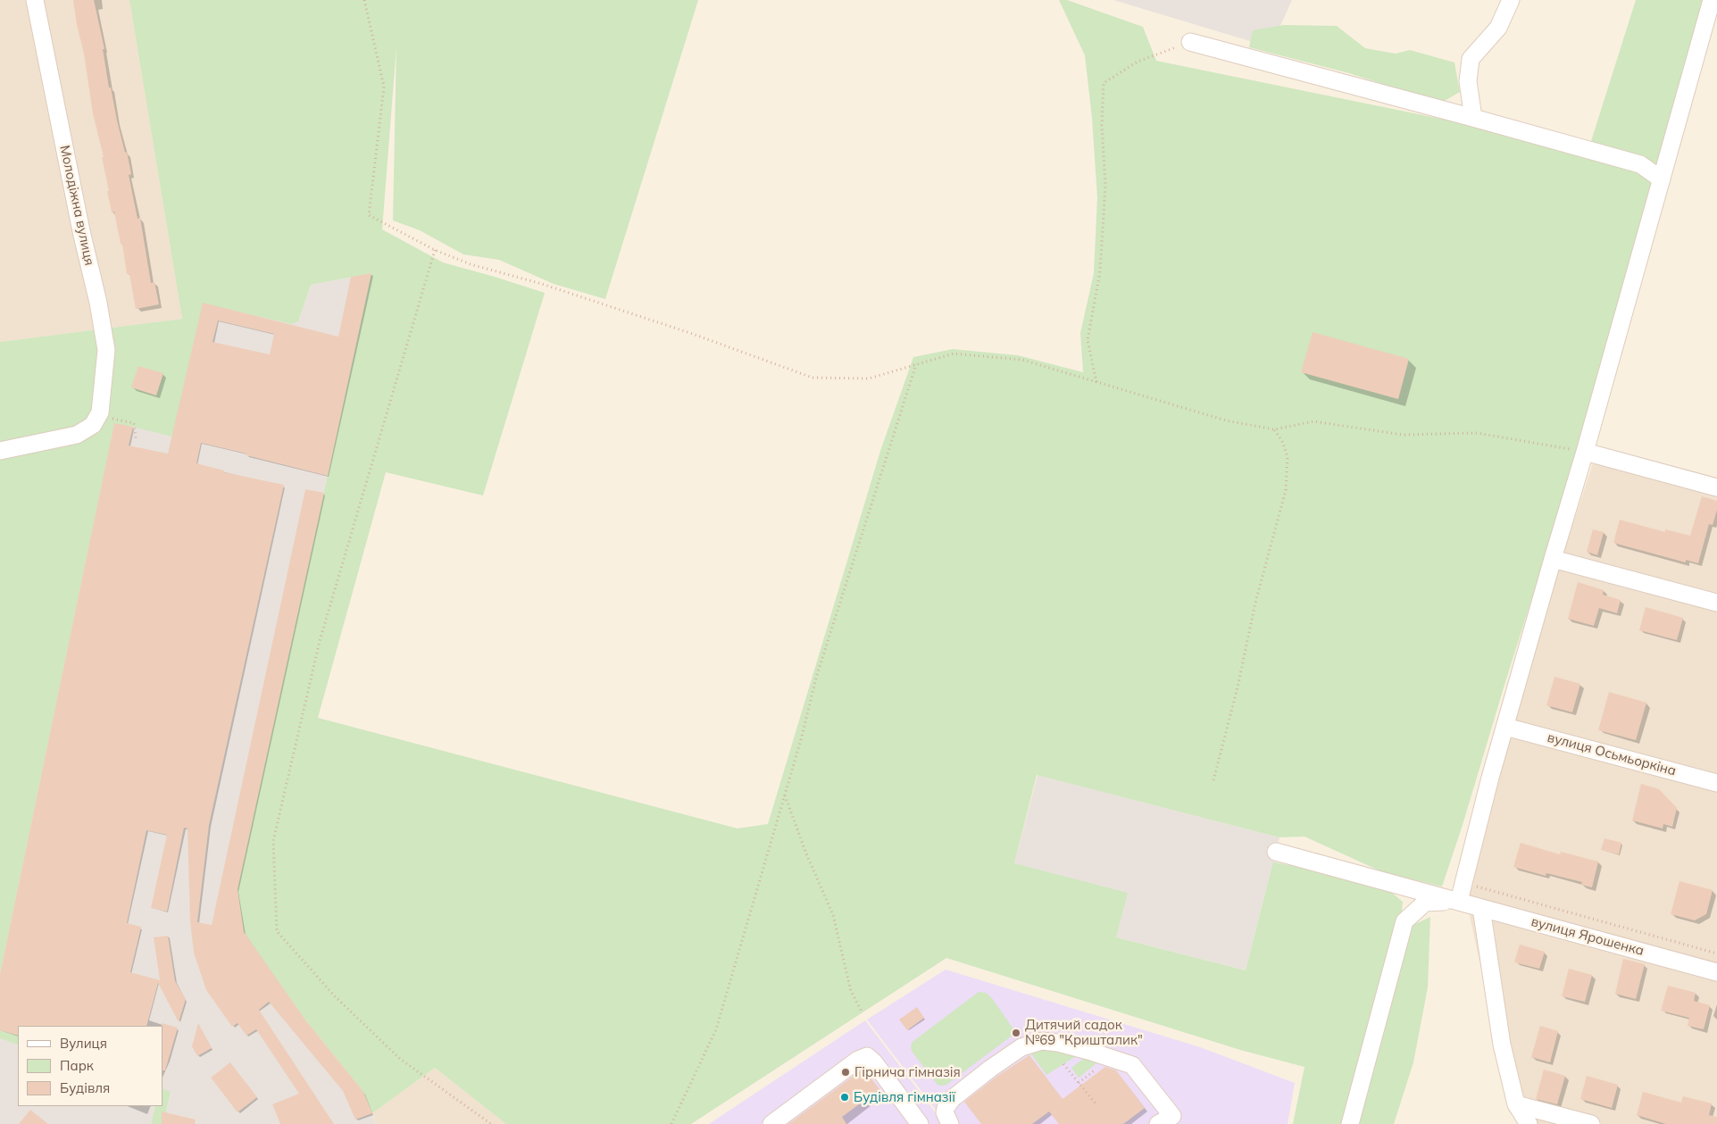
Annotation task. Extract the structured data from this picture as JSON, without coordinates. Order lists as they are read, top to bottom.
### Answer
{
  "streets": {
    "street": ["Молодіжна вулиця", "вулиця Осьмьоркіна", "вулиця Ярошенка"]
  },
  "places": ["Дитячий садок №69 \"Кришталик\"", "Гірнича гімназія", "Будівля гімназії"],
  "legend": ["Вулиця", "Парк", "Будівля"]
}
